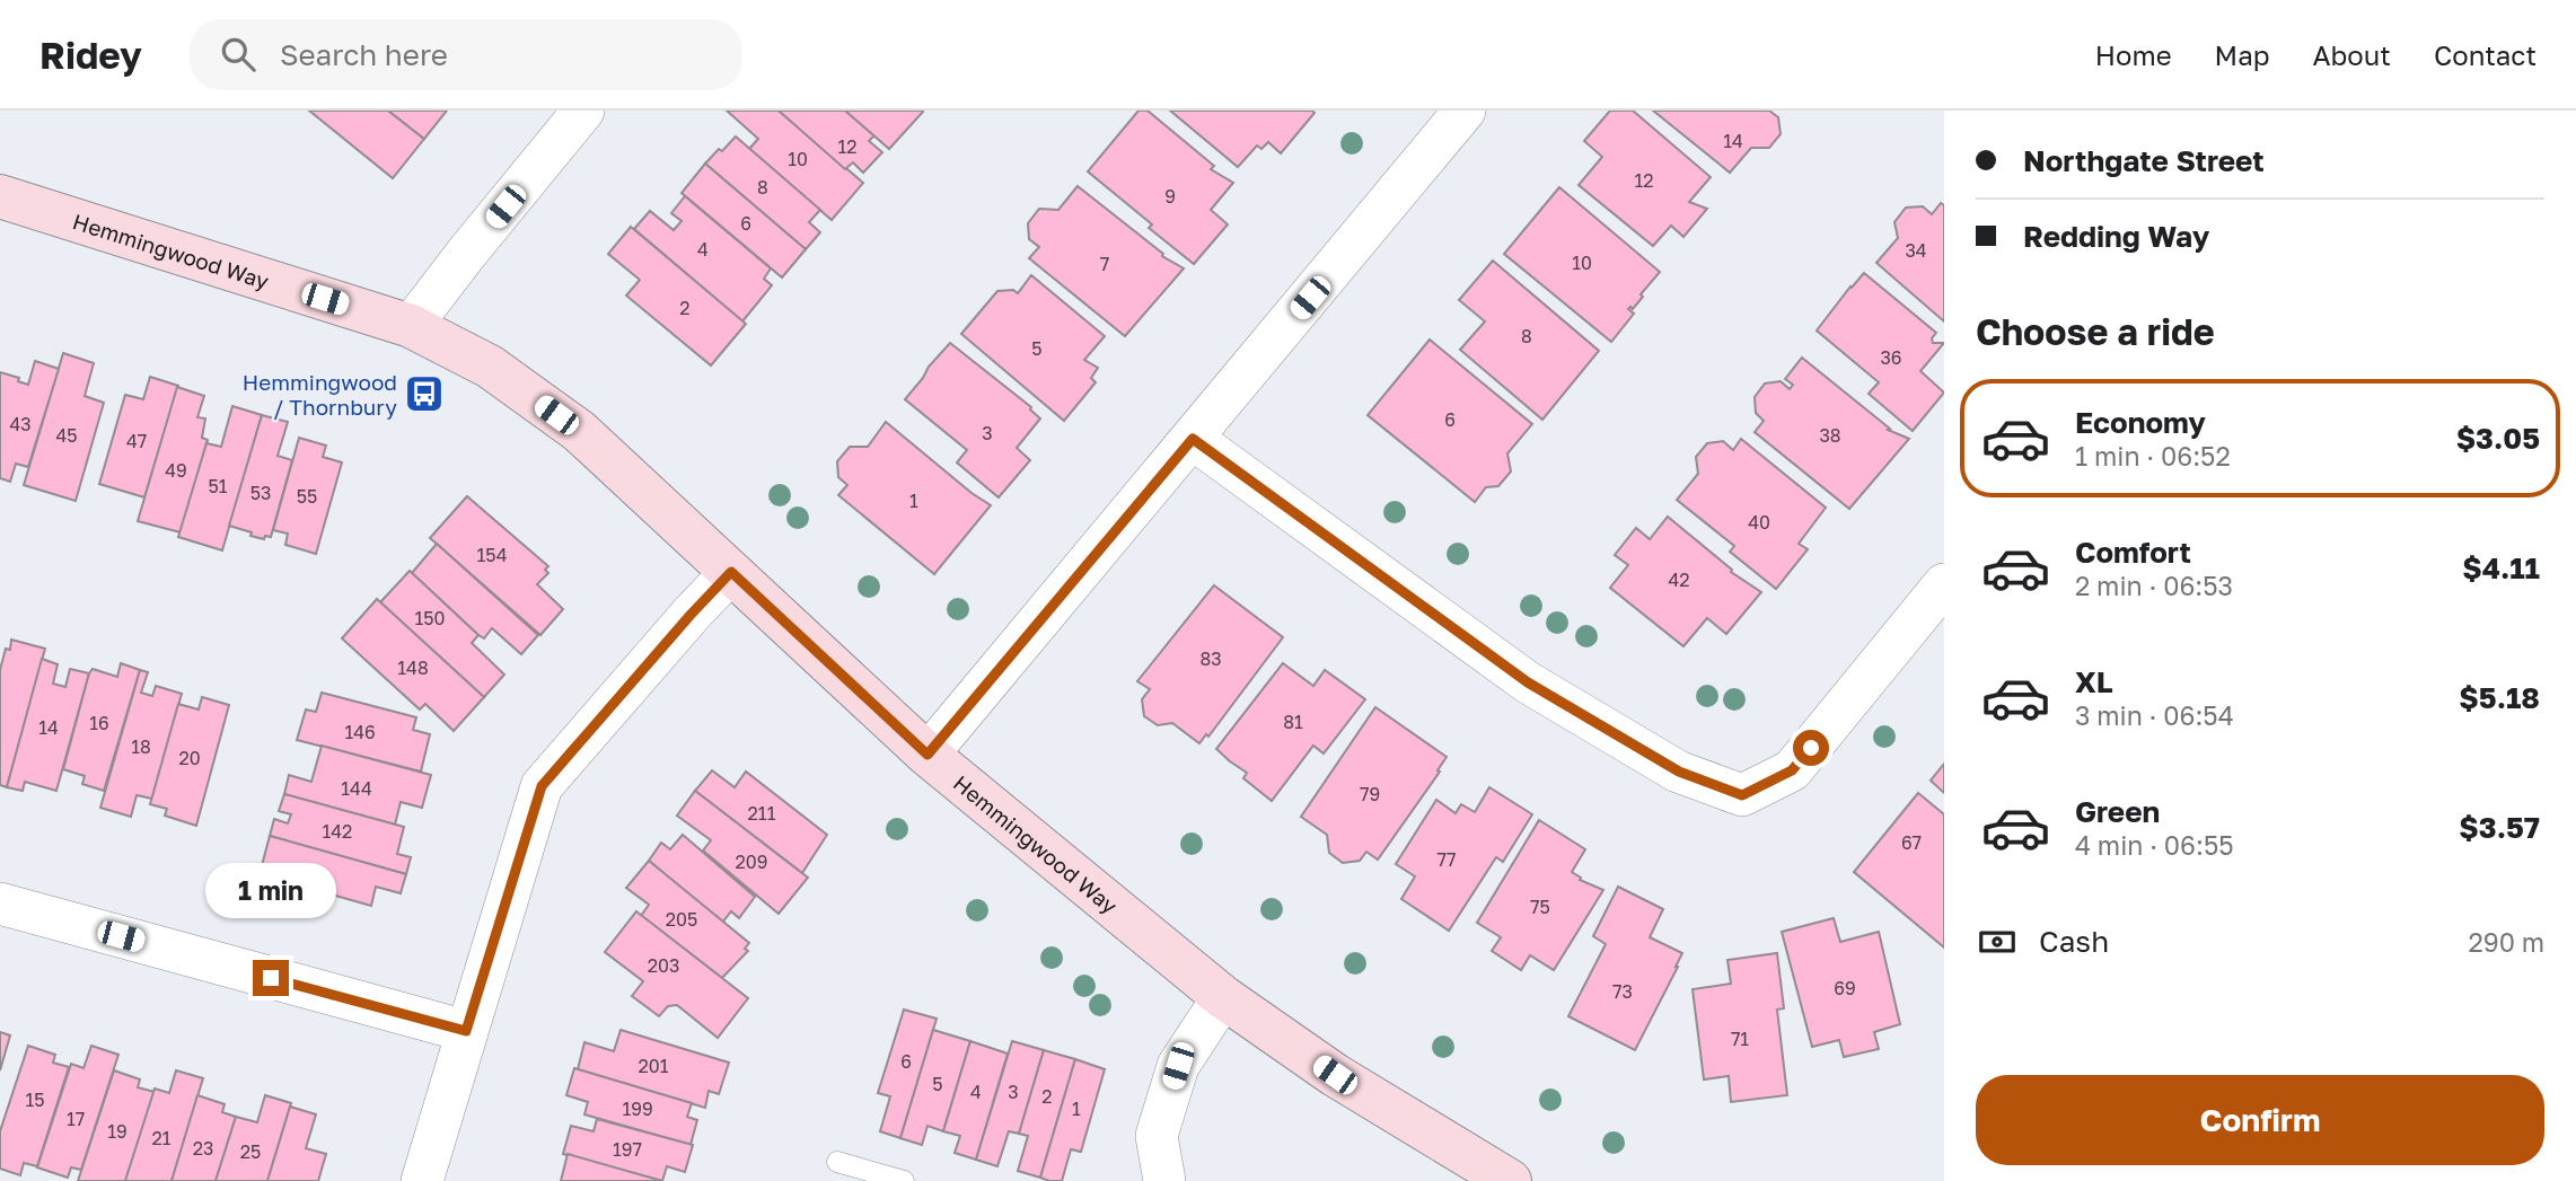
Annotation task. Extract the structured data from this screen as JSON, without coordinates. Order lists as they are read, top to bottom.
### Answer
{
  "streets": {
    "street": ["Hemmingwood Way"]
  },
  "places": {
    "bus stop": ["Hemmingwood / Thornbury"]
  },
  "house_numbers": [
    "14",
    "12",
    "10",
    "12",
    "8",
    "9",
    "6",
    "4",
    "34",
    "10",
    "7",
    "2",
    "8",
    "5",
    "36",
    "6",
    "43",
    "3",
    "45",
    "38",
    "47",
    "49",
    "51",
    "53",
    "55",
    "1",
    "40",
    "154",
    "42",
    "150",
    "83",
    "148",
    "81",
    "16",
    "14",
    "146",
    "18",
    "20",
    "144",
    "79",
    "211",
    "142",
    "67",
    "77",
    "209",
    "75",
    "205",
    "203",
    "69",
    "73",
    "71",
    "6",
    "201",
    "5",
    "4",
    "3",
    "2",
    "15",
    "199",
    "1",
    "17",
    "19",
    "21",
    "23",
    "197",
    "25"
  ],
  "page": {
    "header": "Ridey",
    "search": "Search here",
    "nav": [
      "Home",
      "Map",
      "About",
      "Contact"
    ],
    "banner": ["Northgate Street", "Redding Way"],
    "heading": "Choose a ride",
    "list": [
      {
        "name": "Economy",
        "note": "1 min · 06:52",
        "value": "$3.05"
      },
      {
        "name": "Comfort",
        "note": "2 min · 06:53",
        "value": "$4.11"
      },
      {
        "name": "XL",
        "note": "3 min · 06:54",
        "value": "$5.18"
      },
      {
        "name": "Green",
        "note": "4 min · 06:55",
        "value": "$3.57"
      }
    ],
    "bubble": "1 min",
    "pay": ["Cash", "290 m"],
    "buttons": "Confirm"
  }
}
